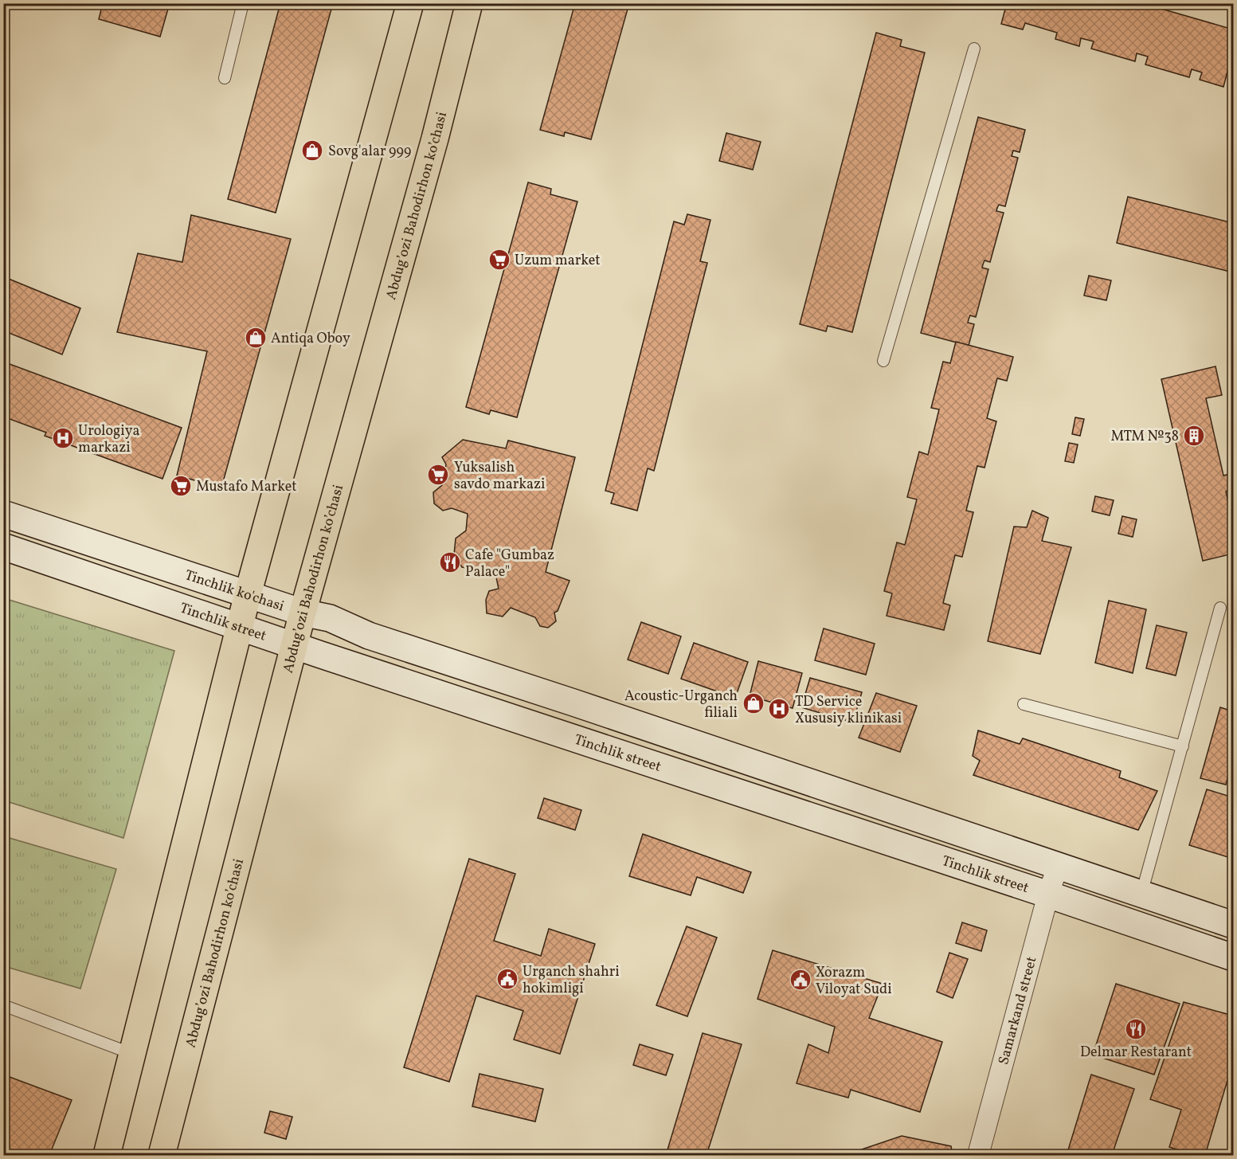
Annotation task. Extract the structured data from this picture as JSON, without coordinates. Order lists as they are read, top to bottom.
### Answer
{
  "streets": {
    "main road": ["Abdug’ozi Bahodirhon ko’chasi", "Tinchlik ko'chasi", "Tinchlik street"],
    "street": ["Samarkand street"]
  },
  "crossings": [
    ["Abdug’ozi Bahodirhon ko’chasi", "Tinchlik ko'chasi"],
    ["Abdug’ozi Bahodirhon ko’chasi", "Tinchlik street"],
    ["Tinchlik ko'chasi", "Samarkand street"],
    ["Tinchlik street", "Samarkand street"]
  ],
  "places": {
    "shop": ["Sovg'alar 999", "Antiqa Oboy", "Acoustic-Urganch filiali"],
    "supermarket": ["Uzum market", "Yuksalish savdo markazi", "Mustafo Market"],
    "building": ["МТМ №38"],
    "hospital": ["Urologiya markazi", "TD Service Xususiy klinikasi"],
    "restaurant": ["Cafe \"Gumbaz Palace\"", "Delmar Restarant"],
    "public building": ["Urganch shahri hokimligi", "Xorazm Viloyat Sudi"]
  }
}
